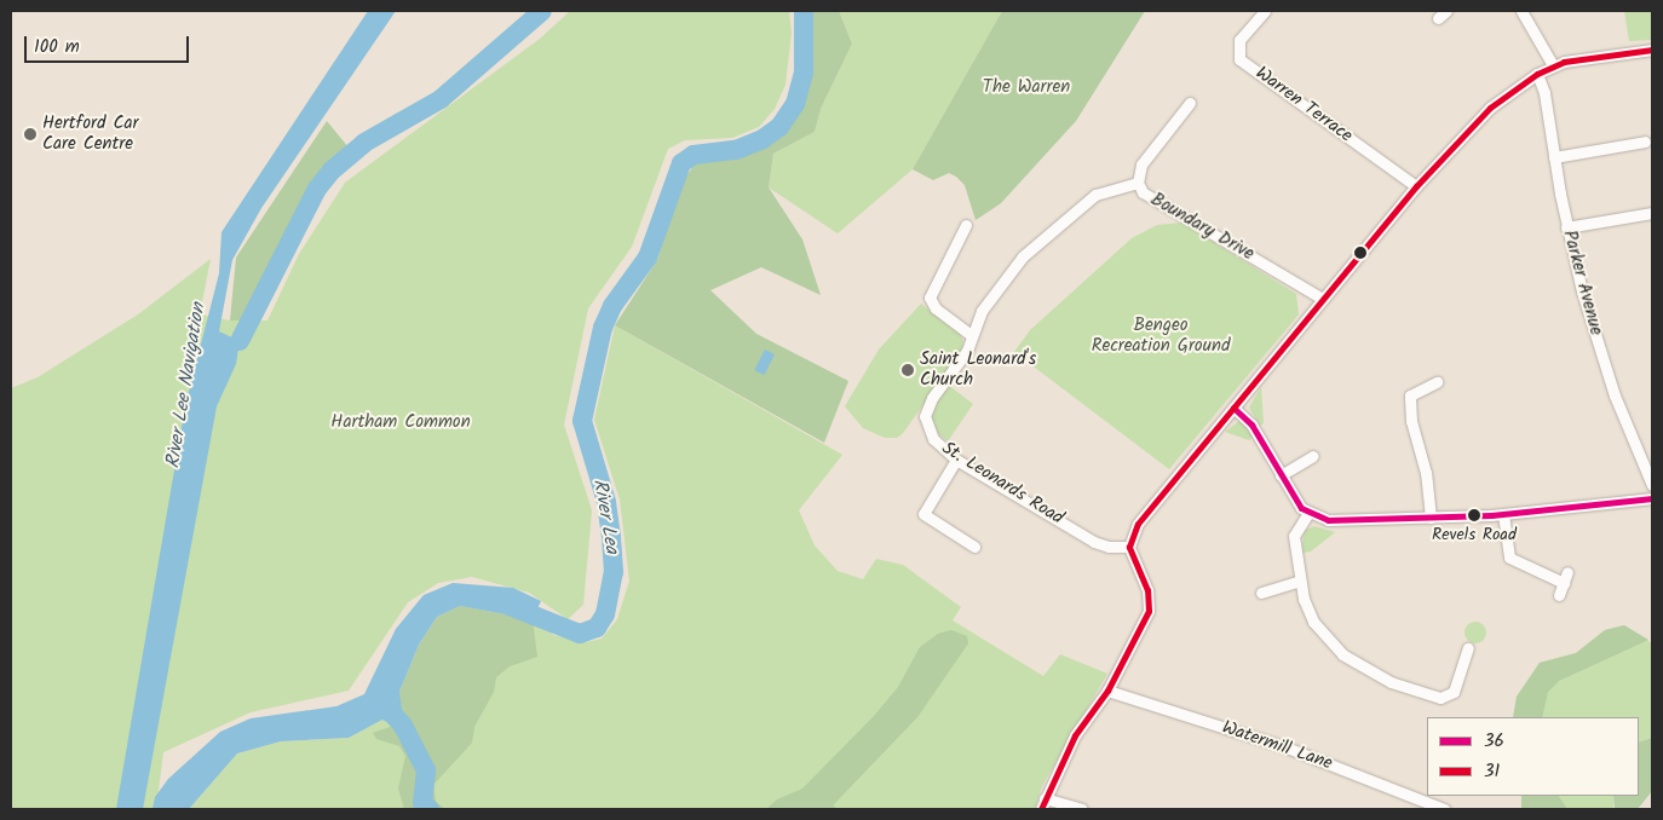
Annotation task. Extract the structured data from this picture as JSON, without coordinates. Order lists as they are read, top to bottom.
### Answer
{
  "streets": {
    "street": [
      "Warren Terrace",
      "Boundary Drive",
      "Parker Avenue",
      "St. Leonards Road",
      "Watermill Lane"
    ]
  },
  "crossings": [
    ["Boundary Drive", "St. Leonards Road"]
  ],
  "water": ["River Lee Navigation", "River Lea"],
  "parks": ["The Warren", "Bengeo Recreation Ground", "Hartham Common"],
  "places": ["Hertford Car Care Centre", "Saint Leonard's Church", "Revels Road"],
  "lines": ["transit line 31", "transit line 36"],
  "legend": ["36", "31"],
  "scale_bar": "100 m"
}
